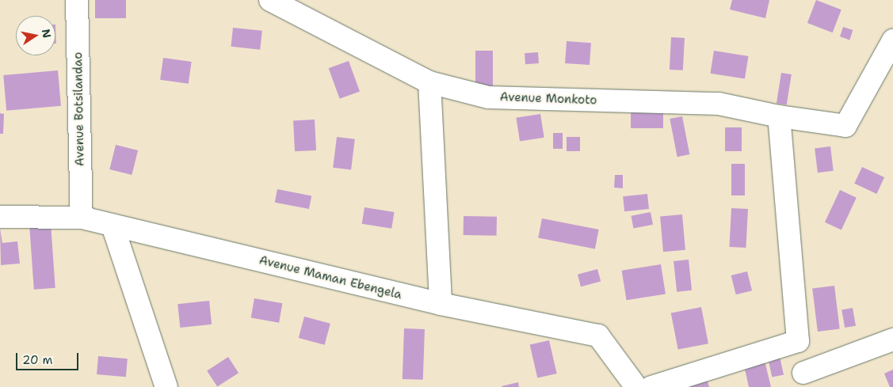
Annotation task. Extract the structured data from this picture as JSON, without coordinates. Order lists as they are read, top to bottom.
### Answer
{
  "streets": {
    "street": ["Avenue Monkoto", "Avenue Botsilandao", "Avenue Maman Ebengela"]
  },
  "crossings": [
    ["Avenue Botsilandao", "Avenue Maman Ebengela"]
  ],
  "scale_bar": "20 m",
  "north": "right"
}
